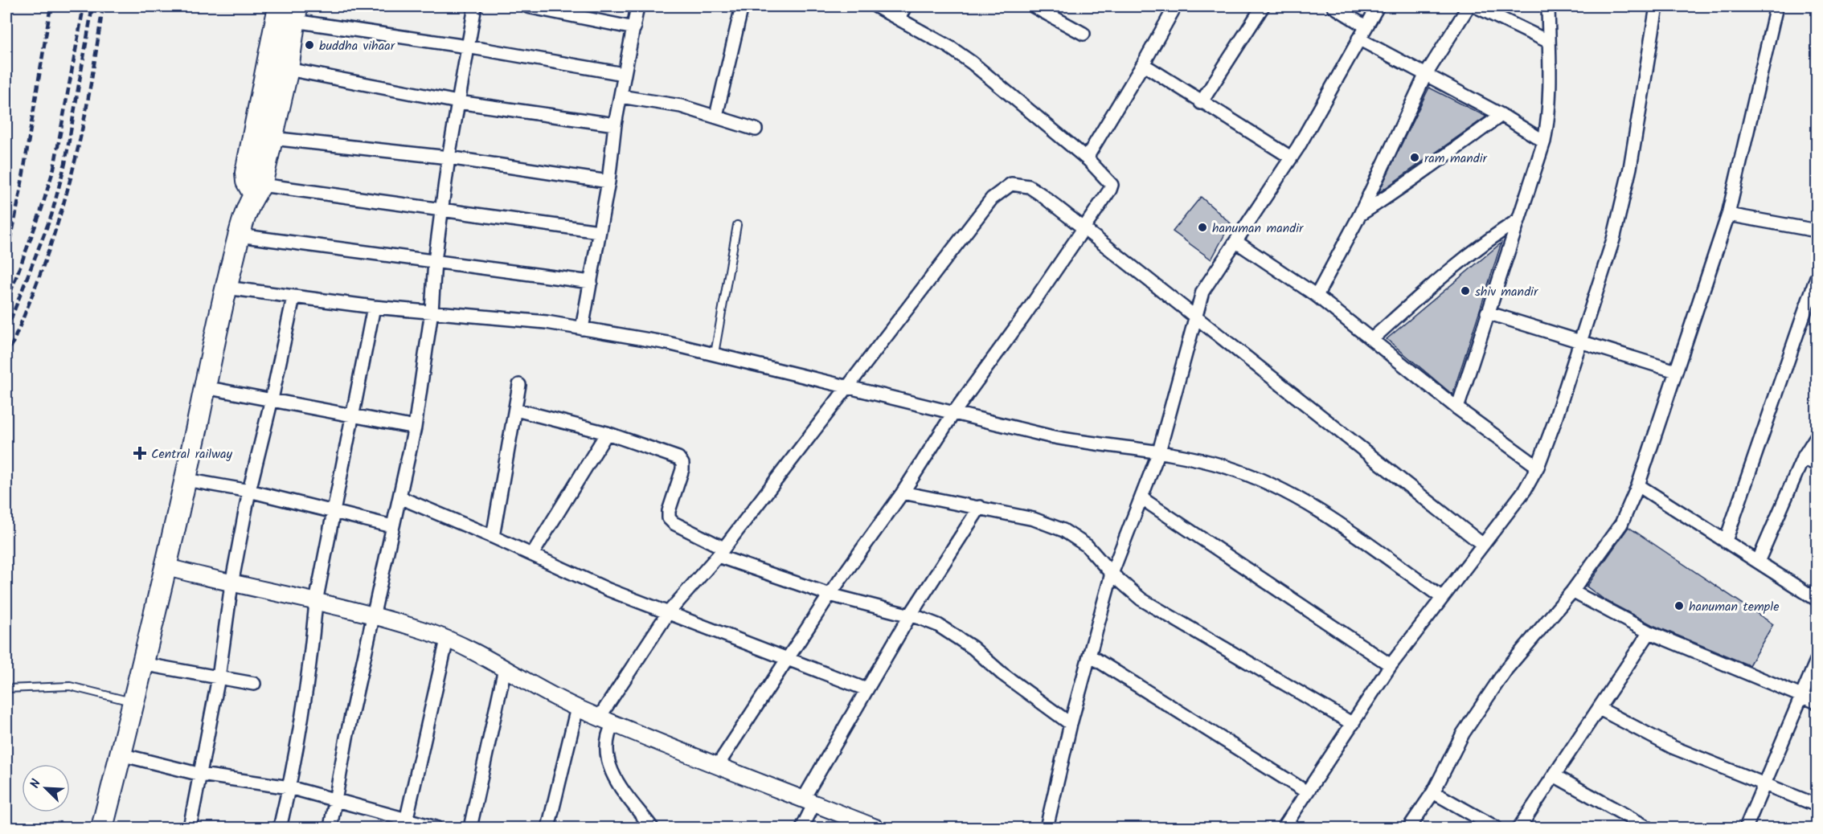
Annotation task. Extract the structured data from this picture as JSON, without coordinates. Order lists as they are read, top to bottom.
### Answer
{
  "places": {
    "other": [
      "buddha vihaar",
      "ram mandir",
      "hanuman mandir",
      "shiv mandir",
      "hanuman temple"
    ],
    "health": ["Central railway"]
  },
  "north": "top left"
}
